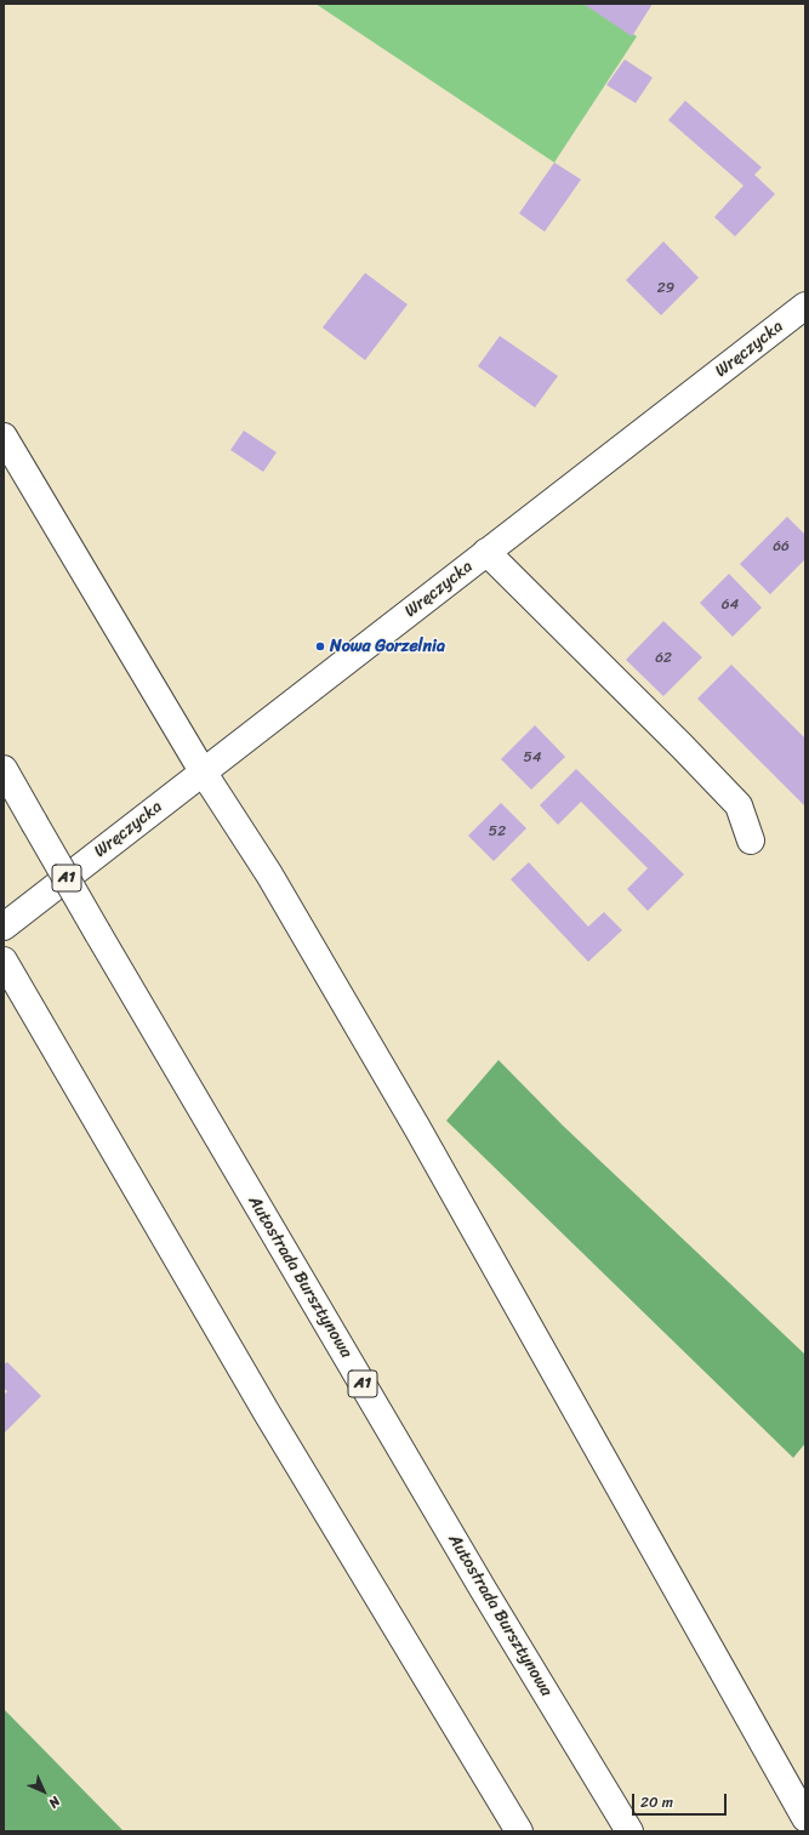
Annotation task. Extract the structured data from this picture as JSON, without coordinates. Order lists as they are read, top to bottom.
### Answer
{
  "streets": {
    "main road": ["Wręczycka", "A1", "Autostrada Bursztynowa"]
  },
  "places": ["Nowa Gorzelnia"],
  "house_numbers": [
    "29",
    "66",
    "64",
    "62",
    "54",
    "52"
  ],
  "scale_bar": "20 m",
  "north": "bottom right"
}
